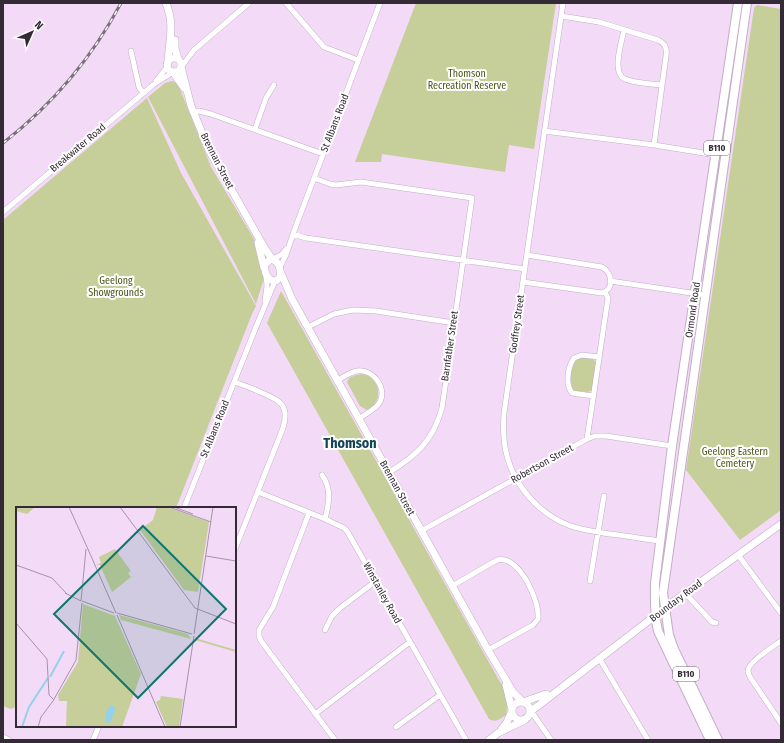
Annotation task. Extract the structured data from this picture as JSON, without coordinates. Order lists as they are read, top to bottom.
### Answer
{
  "streets": {
    "highway": ["B110", "Ormond Road"],
    "main road": ["Brennan Street", "Boundary Road"],
    "street": [
      "St Albans Road",
      "Breakwater Road",
      "Godfrey Street",
      "Barnfather Street",
      "Robertson Street",
      "Winstanley Road"
    ]
  },
  "crossings": [
    ["St Albans Road", "Brennan Street"],
    ["St Albans Road", "Barnfather Street"],
    ["Breakwater Road", "Brennan Street"],
    ["B110", "Ormond Road"],
    ["B110", "Boundary Road"],
    ["Brennan Street", "Barnfather Street"],
    ["Brennan Street", "Robertson Street"],
    ["Brennan Street", "Boundary Road"],
    ["Ormond Road", "Godfrey Street"],
    ["Ormond Road", "Robertson Street"],
    ["Ormond Road", "Boundary Road"],
    ["Godfrey Street", "Robertson Street"]
  ],
  "districts": ["Thomson"],
  "parks": ["Thomson Recreation Reserve", "Geelong Showgrounds", "Geelong Eastern Cemetery"],
  "north": "top right"
}
